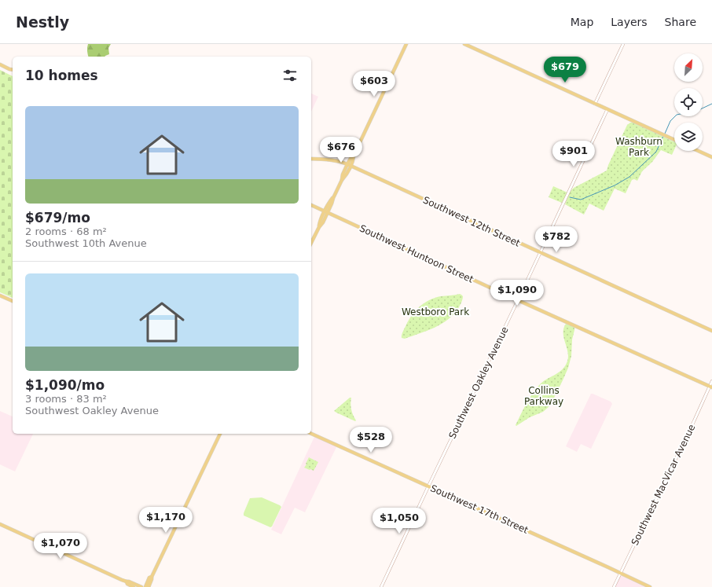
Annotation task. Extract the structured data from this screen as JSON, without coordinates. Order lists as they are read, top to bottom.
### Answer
{
  "streets": {
    "main road": ["Southwest 12th Street", "Southwest Huntoon Street", "Southwest 17th Street"],
    "street": ["Southwest Oakley Avenue", "Southwest MacVicar Avenue"]
  },
  "crossings": [
    ["Southwest 12th Street", "Southwest Oakley Avenue"],
    ["Southwest Huntoon Street", "Southwest Oakley Avenue"],
    ["Southwest Huntoon Street", "Southwest MacVicar Avenue"],
    ["Southwest Oakley Avenue", "Southwest 17th Street"],
    ["Southwest MacVicar Avenue", "Southwest 17th Street"]
  ],
  "parks": ["Washburn Park", "Westboro Park", "Collins Parkway"],
  "north": "top right",
  "page": {
    "header": "Nestly",
    "nav": ["Map", "Layers", "Share"],
    "price": [
      "$679",
      "$603",
      "$676",
      "$901",
      "$782",
      "$1,090",
      "$528",
      "$1,170",
      "$1,050",
      "$1,070"
    ],
    "heading": "10 homes",
    "list": [
      {
        "name": "$679/mo",
        "note": "2 rooms · 68 m² · Southwest 10th Avenue"
      },
      {
        "name": "$1,090/mo",
        "note": "3 rooms · 83 m² · Southwest Oakley Avenue"
      }
    ]
  }
}
